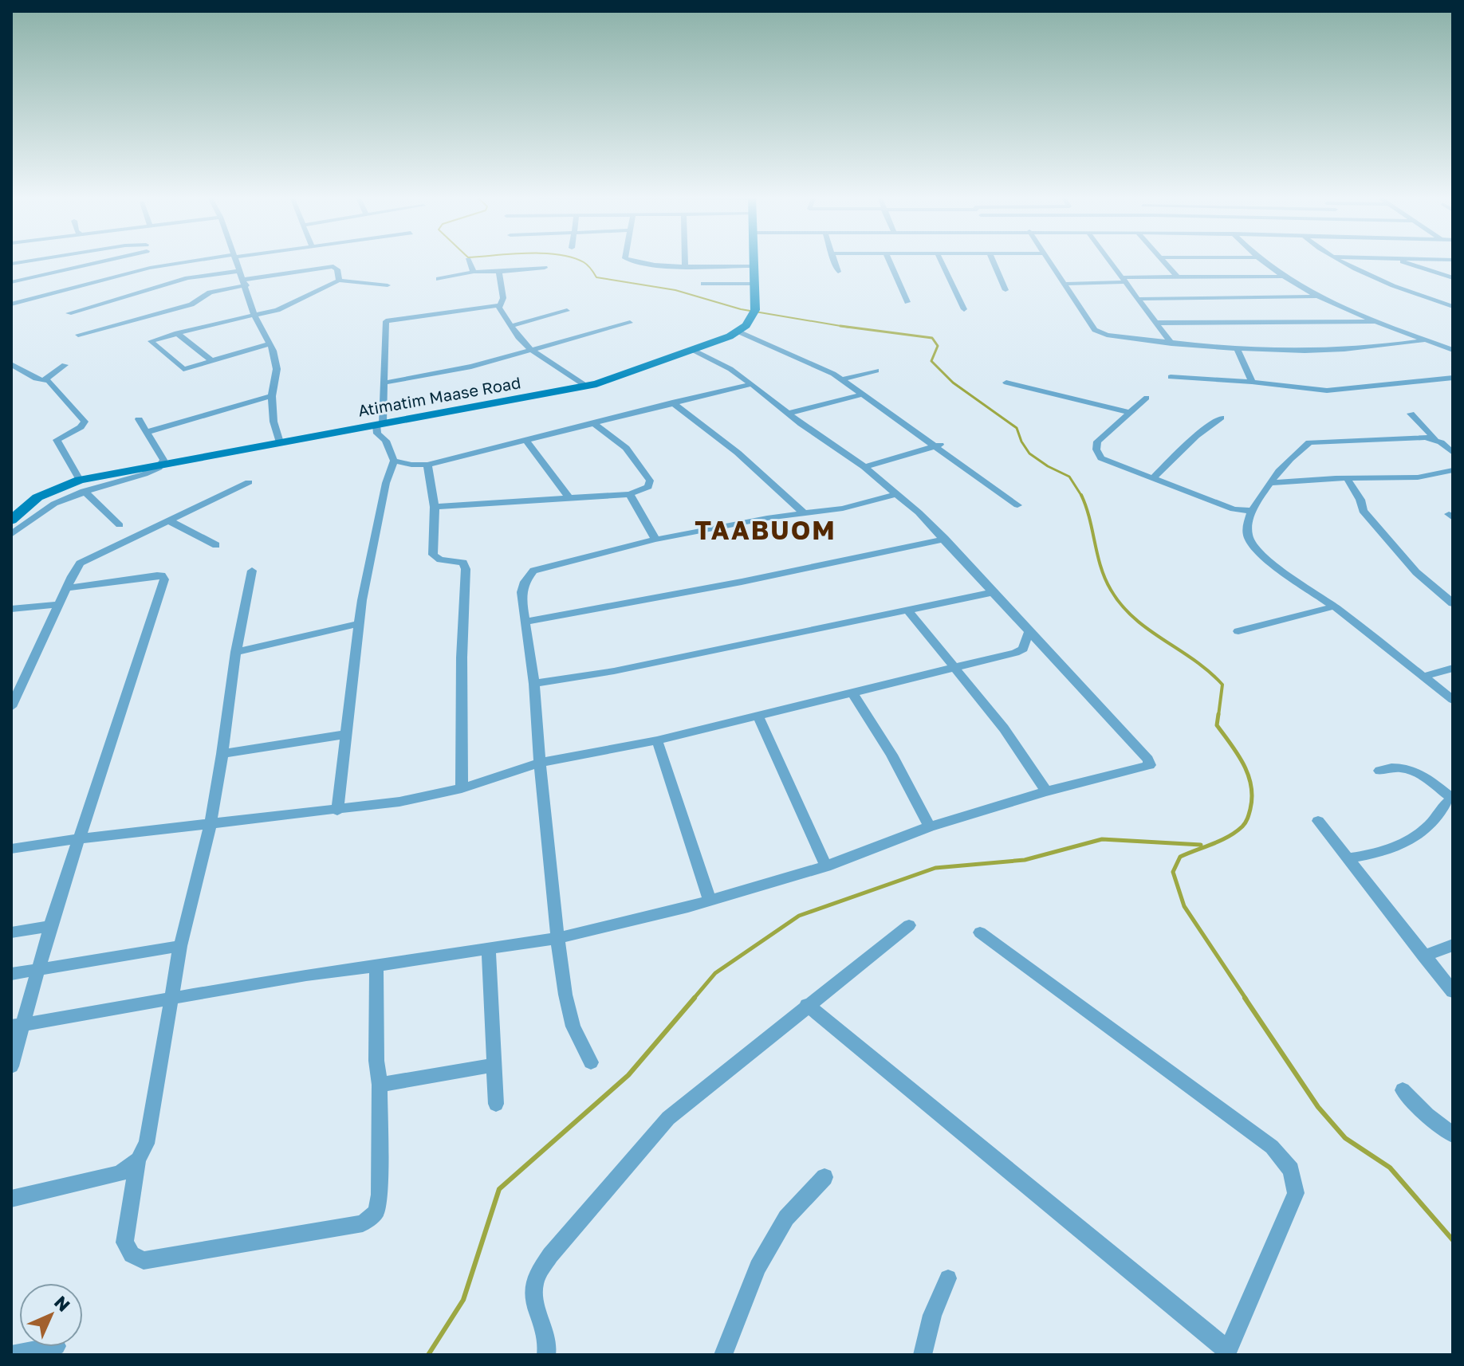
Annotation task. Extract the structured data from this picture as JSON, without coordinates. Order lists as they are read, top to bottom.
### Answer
{
  "streets": {
    "main road": ["Atimatim Maase Road"]
  },
  "districts": ["TAABUOM"],
  "north": "top right"
}
